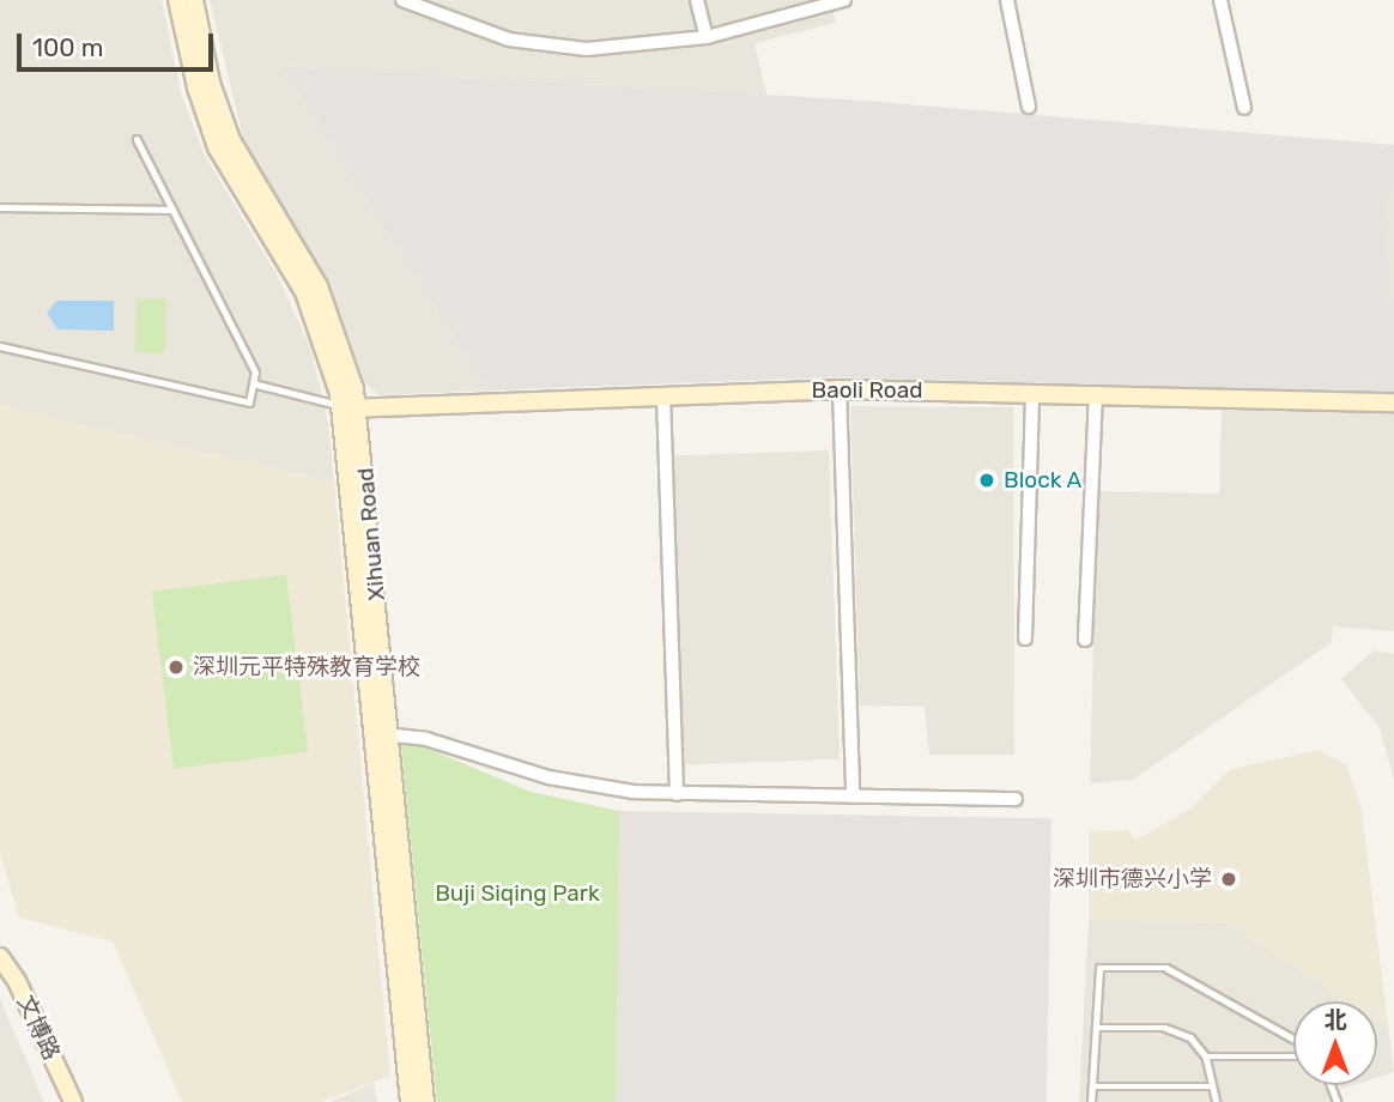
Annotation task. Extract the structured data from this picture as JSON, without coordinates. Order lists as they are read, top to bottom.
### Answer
{
  "streets": {
    "main road": ["Baoli Road", "Xihuan Road", "文博路"]
  },
  "crossings": [
    ["Baoli Road", "Xihuan Road"]
  ],
  "parks": ["Buji Siqing Park"],
  "places": ["Block A", "深圳元平特殊教育学校", "深圳市德兴小学"],
  "scale_bar": "100 m",
  "north": "top"
}
